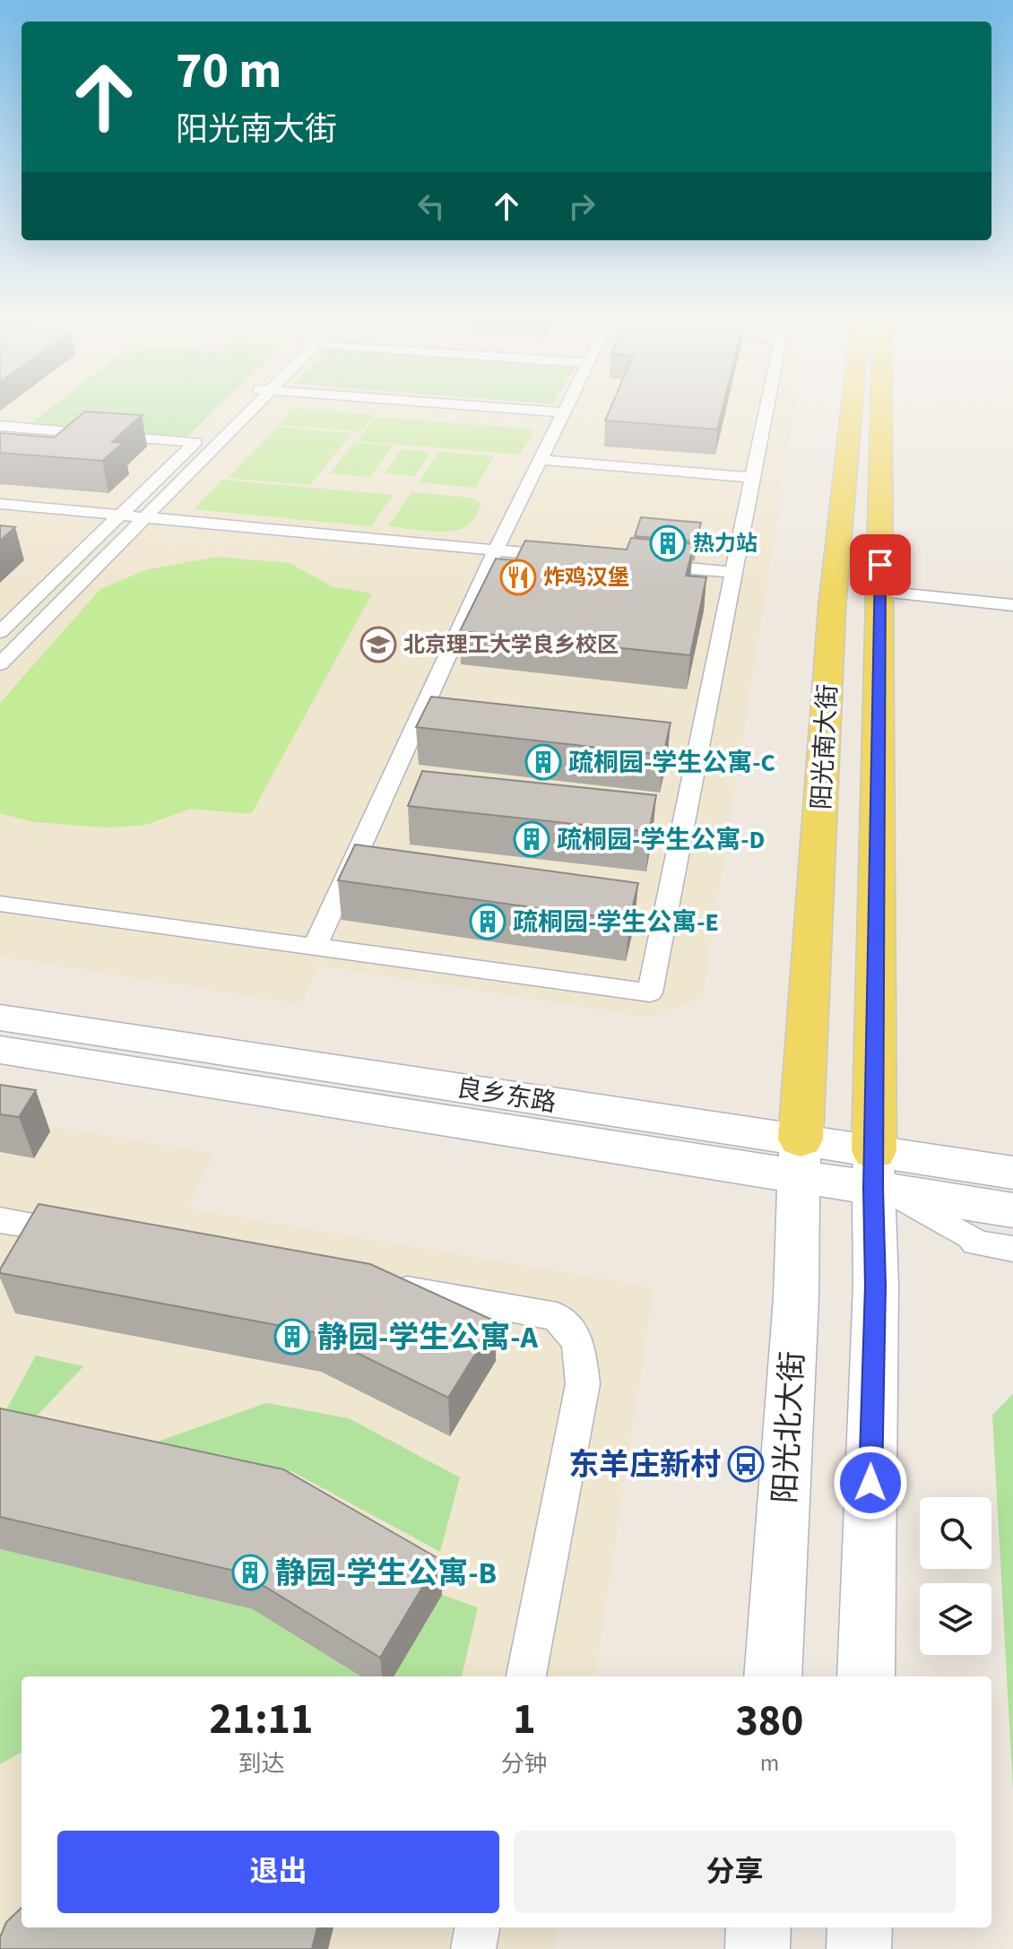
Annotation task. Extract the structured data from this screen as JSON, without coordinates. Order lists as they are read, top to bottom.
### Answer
{
  "streets": {
    "main road": ["阳光南大街", "良乡东路", "阳光北大街"]
  },
  "crossings": [
    ["阳光南大街", "良乡东路"],
    ["阳光南大街", "阳光北大街"],
    ["良乡东路", "阳光北大街"]
  ],
  "places": {
    "building": [
      "热力站",
      "疏桐园-学生公寓-C",
      "疏桐园-学生公寓-D",
      "疏桐园-学生公寓-E",
      "静园-学生公寓-A",
      "静园-学生公寓-B"
    ],
    "restaurant": ["炸鸡汉堡"],
    "school or university": ["北京理工大学良乡校区"],
    "bus stop": ["东羊庄新村"]
  },
  "page": {
    "turn": ["70 m", "阳光南大街"],
    "eta": [
      "21:11",
      "到达",
      "1",
      "分钟",
      "380",
      "m"
    ],
    "buttons": ["退出", "分享"]
  }
}
